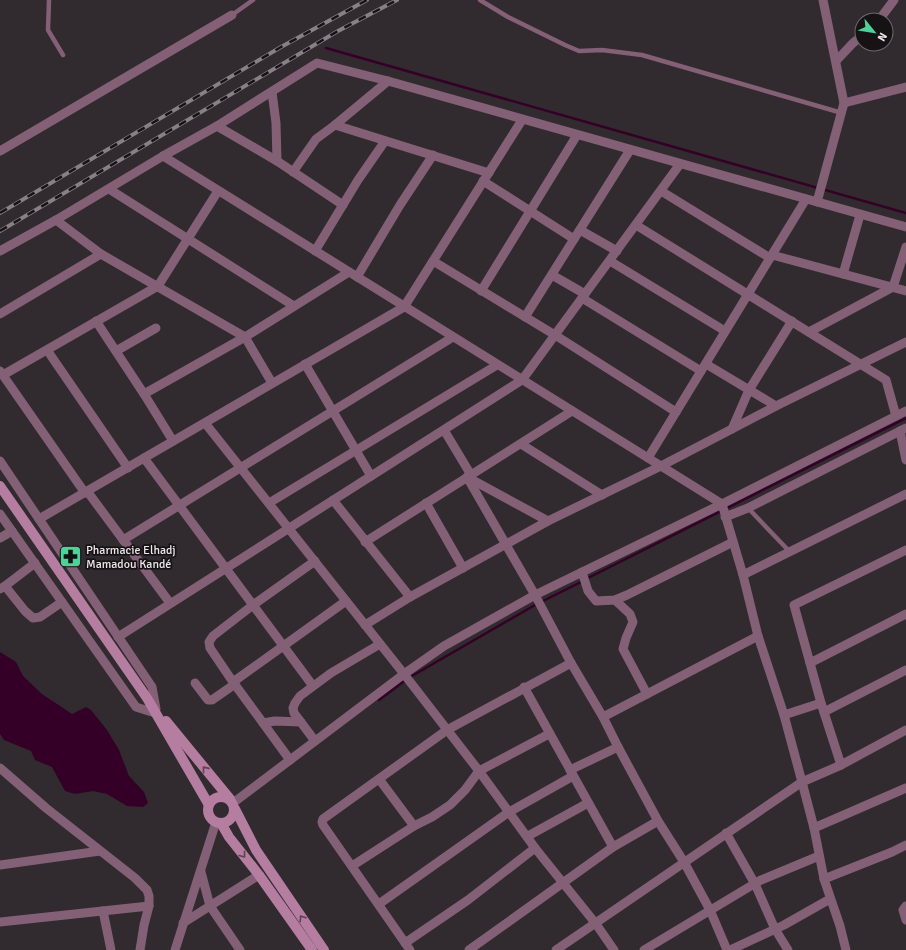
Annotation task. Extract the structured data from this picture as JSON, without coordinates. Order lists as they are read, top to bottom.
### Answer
{
  "places": {
    "pharmacy": ["Pharmacie Elhadj Mamadou Kandé"]
  },
  "north": "bottom right"
}
